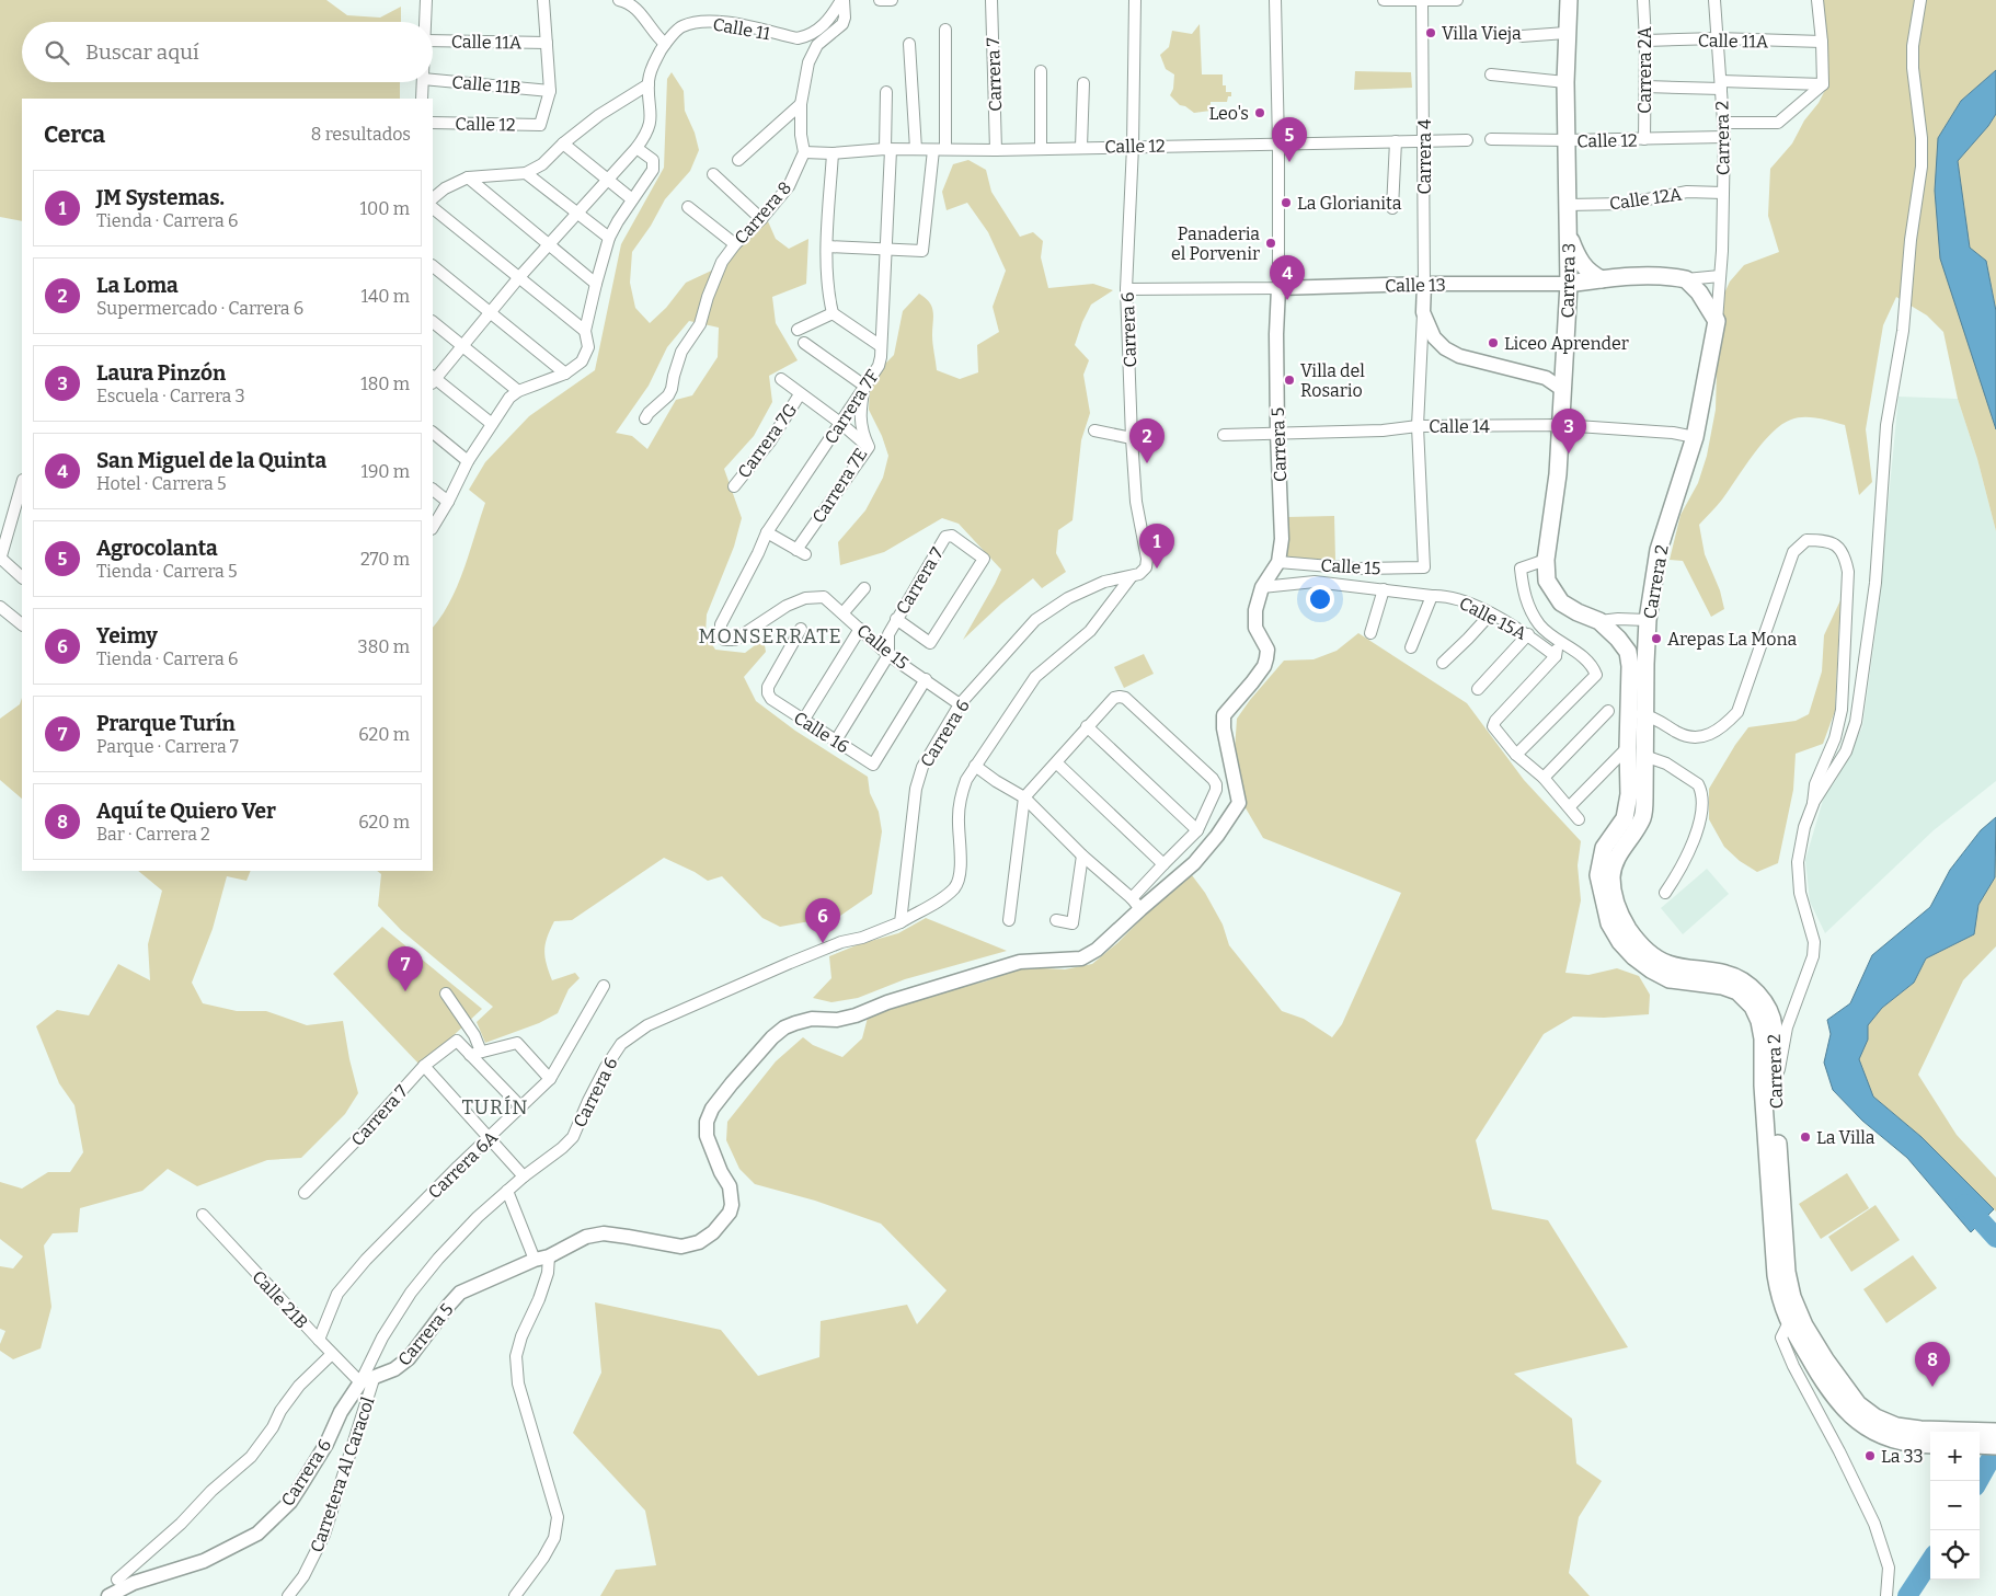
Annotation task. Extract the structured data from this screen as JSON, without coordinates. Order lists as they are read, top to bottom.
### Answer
{
  "streets": {
    "main road": ["Carrera 2", "Carrera 3", "Calle 13"],
    "street": [
      "Calle 11",
      "Calle 11A",
      "Carrera 2A",
      "Carrera 7",
      "Calle 11B",
      "Calle 12",
      "Carrera 4",
      "Calle 12A",
      "Carrera 8",
      "Carrera 6",
      "Carrera 7F",
      "Calle 14",
      "Carrera 7G",
      "Carrera 5",
      "Carrera 7E",
      "Calle 15",
      "Calle 15A",
      "Calle 16",
      "Carrera 6A",
      "Calle 21B",
      "Carretera Al Caracol"
    ]
  },
  "crossings": [
    ["Calle 11A", "Carrera 2A"],
    ["Calle 11A", "Carrera 2"],
    ["Carrera 2A", "Calle 12"],
    ["Carrera 7", "Calle 12"],
    ["Carrera 7", "Calle 15"],
    ["Carrera 7", "Calle 16"],
    ["Calle 11B", "Calle 12"],
    ["Calle 12", "Carrera 2"],
    ["Calle 12", "Carrera 4"],
    ["Calle 12", "Carrera 8"],
    ["Calle 12", "Carrera 3"],
    ["Calle 12", "Carrera 6"],
    ["Calle 12", "Carrera 7F"],
    ["Calle 12", "Carrera 5"],
    ["Carrera 2", "Calle 12A"],
    ["Carrera 2", "Calle 14"],
    ["Carrera 4", "Carrera 3"],
    ["Carrera 4", "Calle 13"],
    ["Carrera 4", "Calle 14"],
    ["Carrera 4", "Calle 15"],
    ["Calle 12A", "Carrera 3"],
    ["Carrera 3", "Calle 13"],
    ["Carrera 3", "Calle 14"],
    ["Calle 13", "Carrera 6"],
    ["Calle 13", "Carrera 5"],
    ["Carrera 6", "Carrera 5"],
    ["Carrera 6", "Calle 15"],
    ["Carrera 6", "Calle 21B"],
    ["Carrera 6", "Carretera Al Caracol"],
    ["Carrera 7F", "Carrera 7E"],
    ["Carrera 7F", "Calle 15"],
    ["Calle 14", "Carrera 5"],
    ["Carrera 5", "Calle 15"],
    ["Carrera 5", "Calle 21B"],
    ["Carrera 5", "Carretera Al Caracol"],
    ["Calle 15", "Calle 16"],
    ["Carrera 6A", "Calle 21B"],
    ["Calle 21B", "Carretera Al Caracol"]
  ],
  "districts": ["MONSERRATE", "TURÍN"],
  "places": [
    "Villa Vieja",
    "Leo's",
    "La Glorianita",
    "Panaderia el Porvenir",
    "Liceo Aprender",
    "Villa del Rosario",
    "Arepas La Mona",
    "La Villa",
    "La 33"
  ],
  "page": {
    "search": "Buscar aquí",
    "heading": ["Cerca", "8 resultados"],
    "pins": [
      "5",
      "4",
      "3",
      "2",
      "1",
      "6",
      "7",
      "8"
    ],
    "list": [
      {
        "mark": "1",
        "name": "JM Systemas.",
        "note": "Tienda · Carrera 6",
        "value": "100 m"
      },
      {
        "mark": "2",
        "name": "La Loma",
        "note": "Supermercado · Carrera 6",
        "value": "140 m"
      },
      {
        "mark": "3",
        "name": "Laura Pinzón",
        "note": "Escuela · Carrera 3",
        "value": "180 m"
      },
      {
        "mark": "4",
        "name": "San Miguel de la Quinta",
        "note": "Hotel · Carrera 5",
        "value": "190 m"
      },
      {
        "mark": "5",
        "name": "Agrocolanta",
        "note": "Tienda · Carrera 5",
        "value": "270 m"
      },
      {
        "mark": "6",
        "name": "Yeimy",
        "note": "Tienda · Carrera 6",
        "value": "380 m"
      },
      {
        "mark": "7",
        "name": "Prarque Turín",
        "note": "Parque · Carrera 7",
        "value": "620 m"
      },
      {
        "mark": "8",
        "name": "Aquí te Quiero Ver",
        "note": "Bar · Carrera 2",
        "value": "620 m"
      }
    ],
    "map_buttons": ["+", "−"]
  }
}
